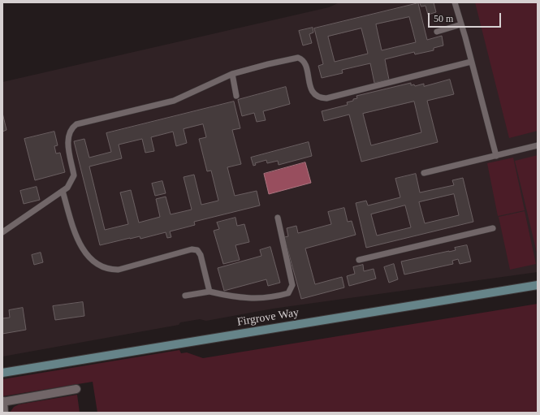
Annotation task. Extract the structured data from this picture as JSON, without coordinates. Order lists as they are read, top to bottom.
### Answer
{
  "streets": {
    "street": ["Firgrove Way"]
  },
  "scale_bar": "50 m"
}
